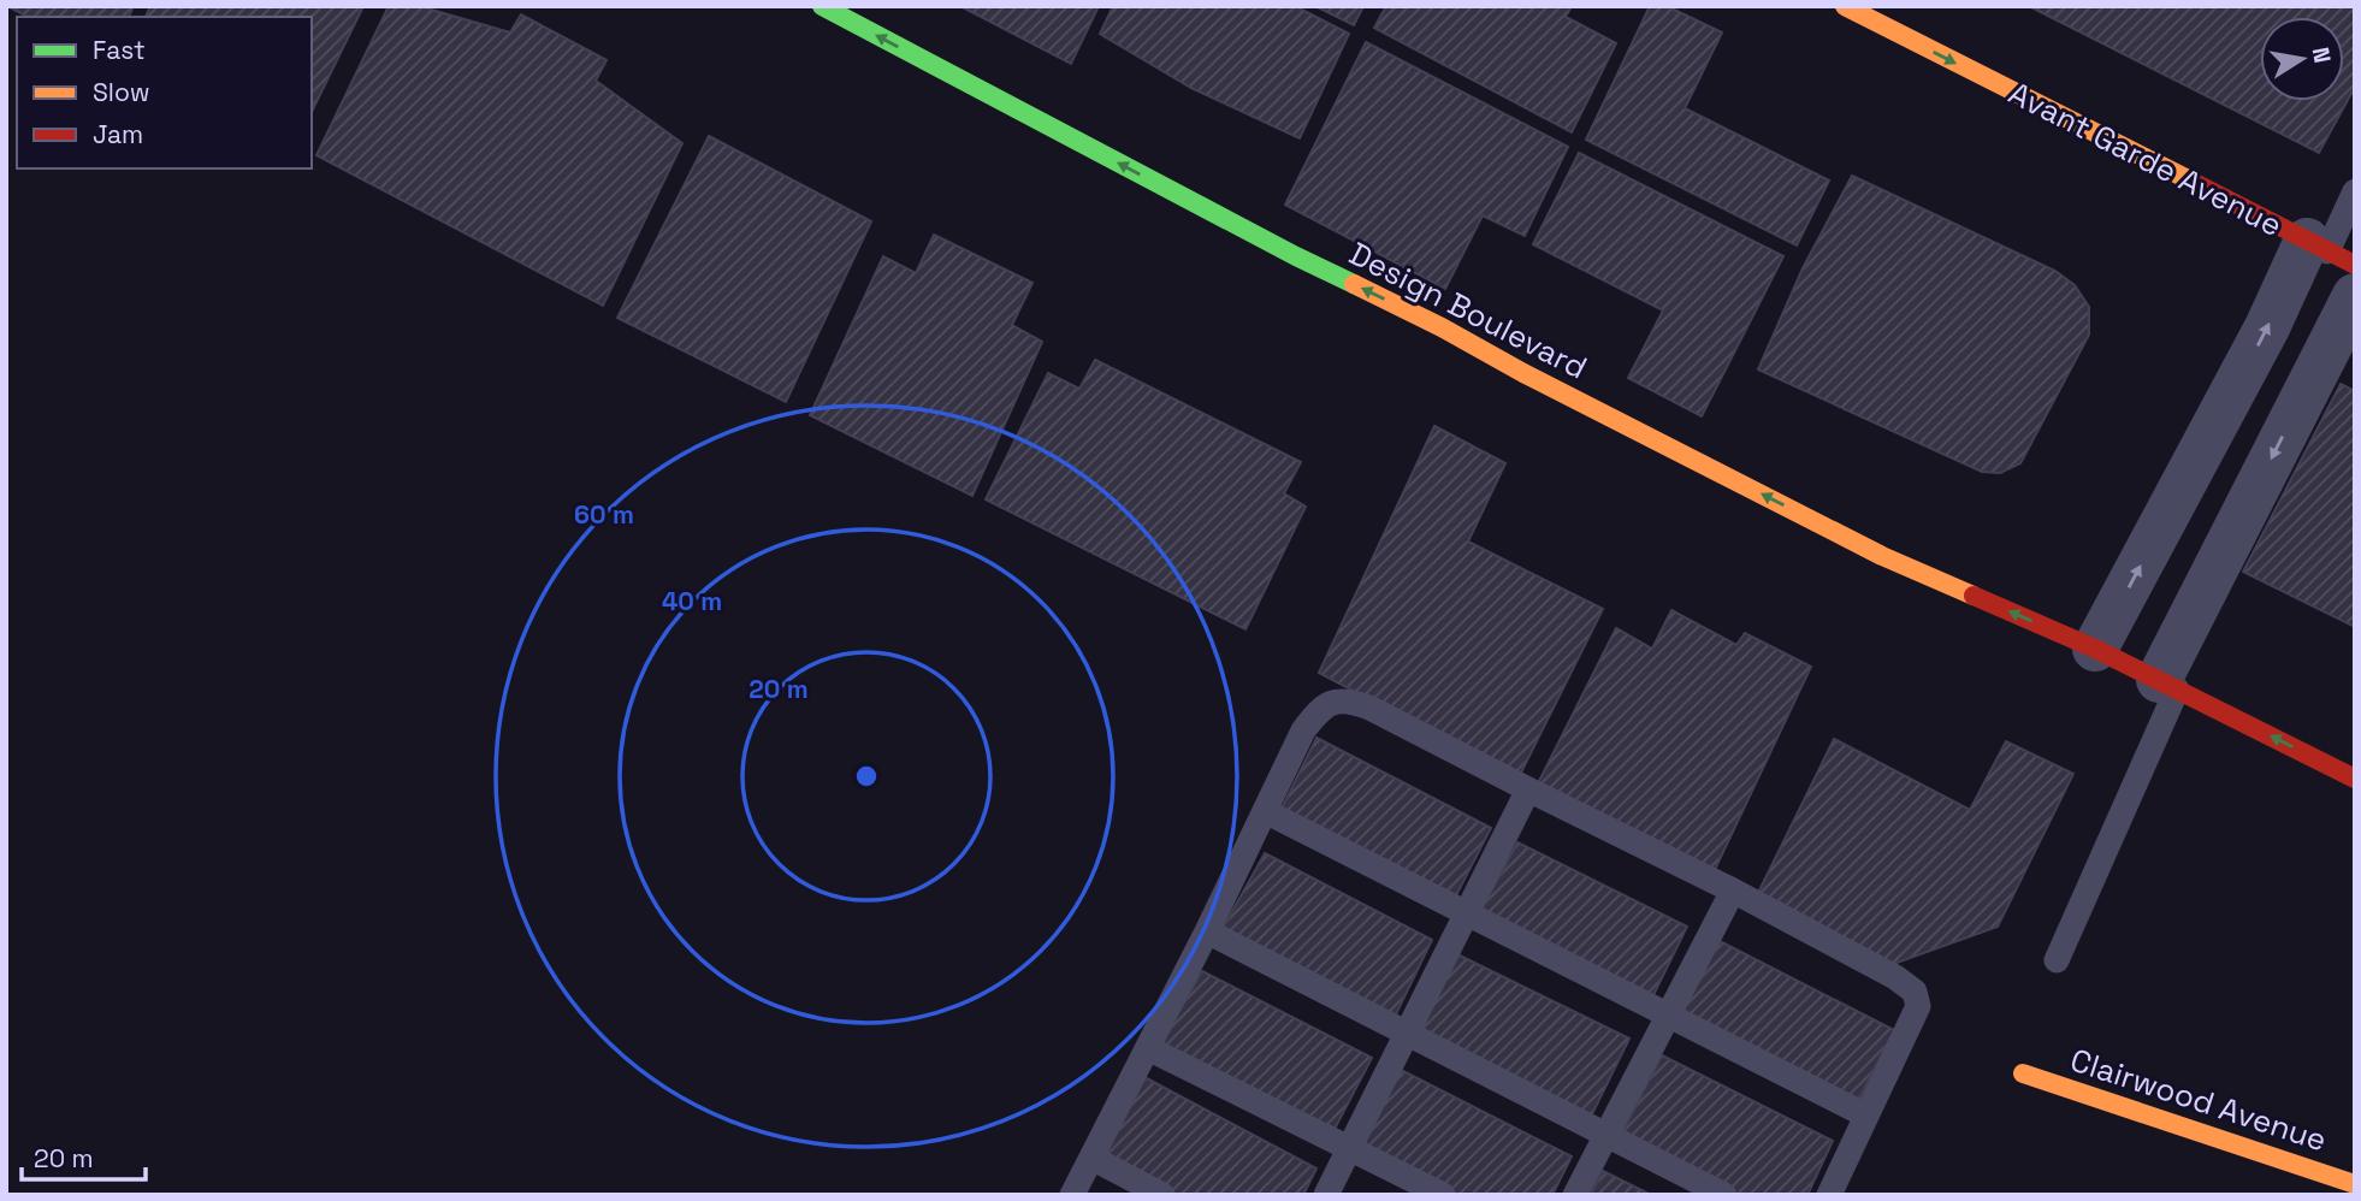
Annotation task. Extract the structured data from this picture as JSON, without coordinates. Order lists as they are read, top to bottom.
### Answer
{
  "streets": {
    "street": ["Avant Garde Avenue", "Design Boulevard", "Clairwood Avenue"]
  },
  "crossings": [
    ["Avant Garde Avenue", "Design Boulevard"]
  ],
  "one_way": ["Design Boulevard"],
  "legend": ["Fast", "Slow", "Jam"],
  "scale_bar": "20 m",
  "north": "right",
  "rings": ["60 m", "40 m", "20 m"]
}
